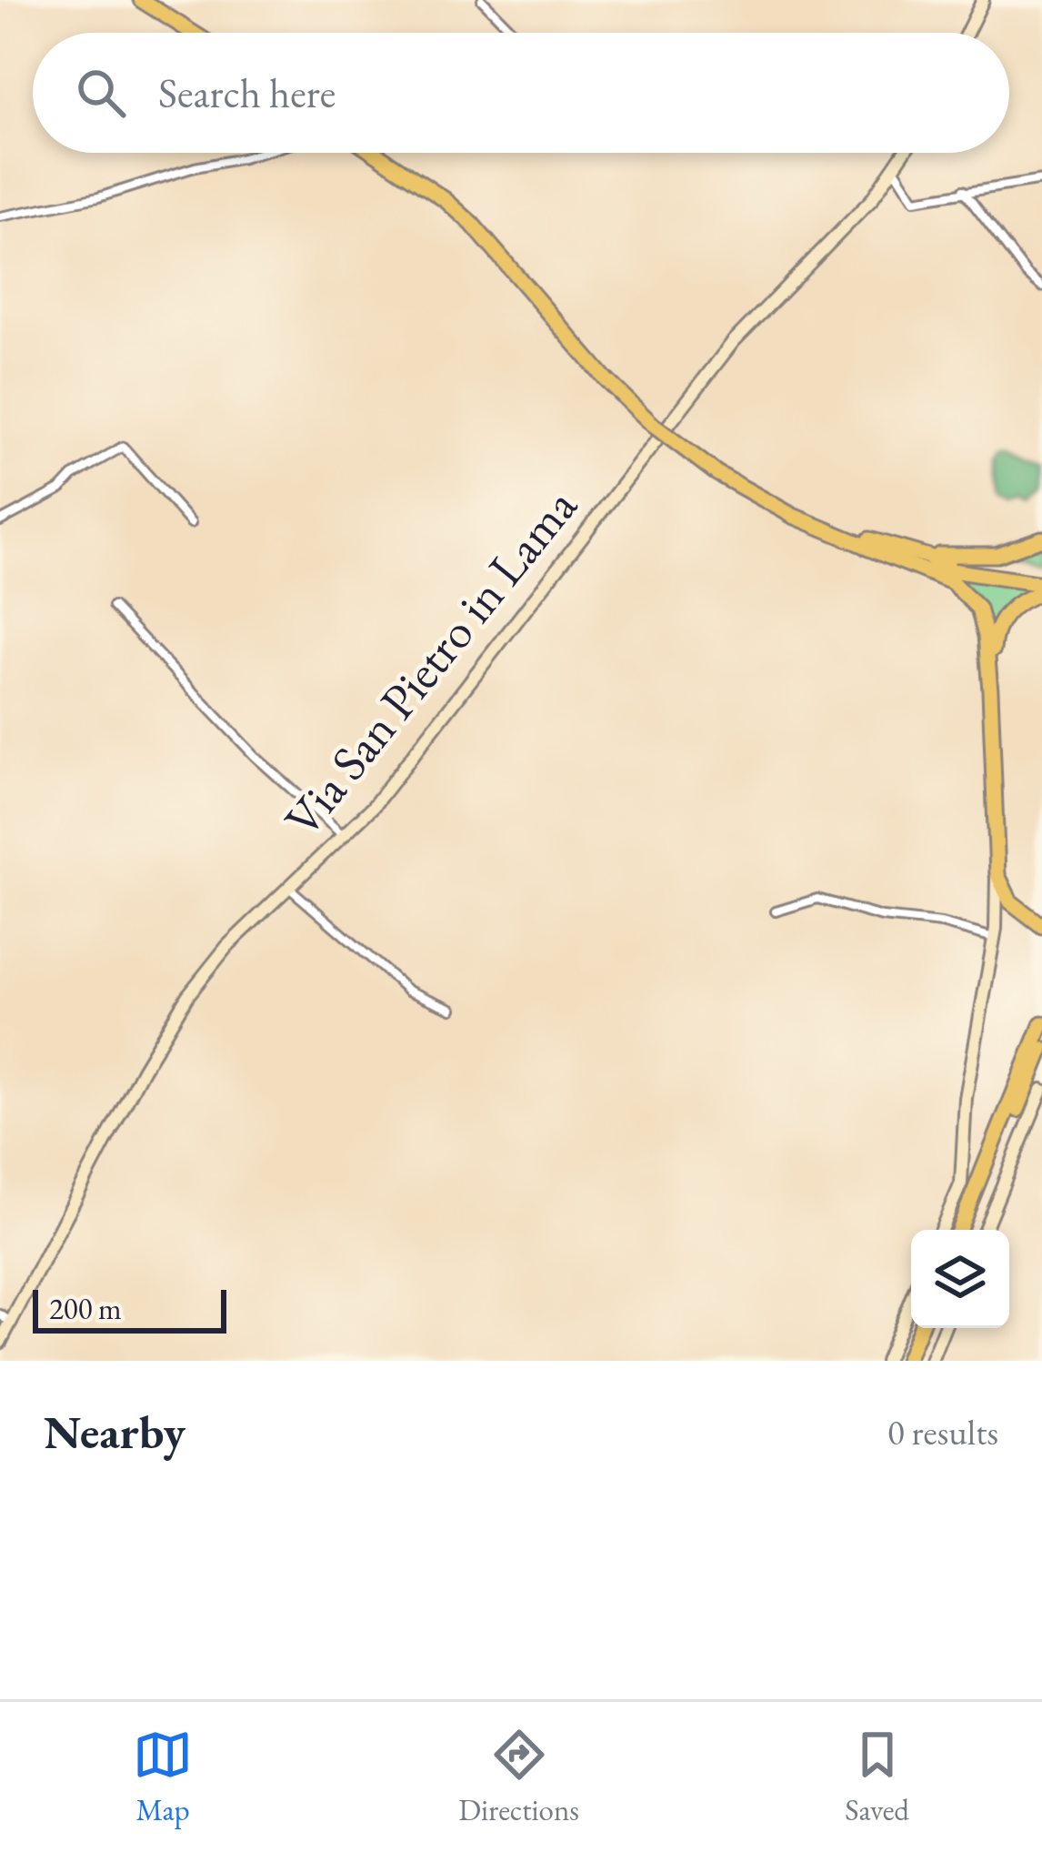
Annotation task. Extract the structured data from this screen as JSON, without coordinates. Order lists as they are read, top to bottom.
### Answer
{
  "streets": {
    "main road": ["Via San Pietro in Lama"]
  },
  "scale_bar": "200 m",
  "page": {
    "search": "Search here",
    "scale": "200 m",
    "heading": ["Nearby", "0 results"],
    "nav": ["Map", "Directions", "Saved"]
  }
}
